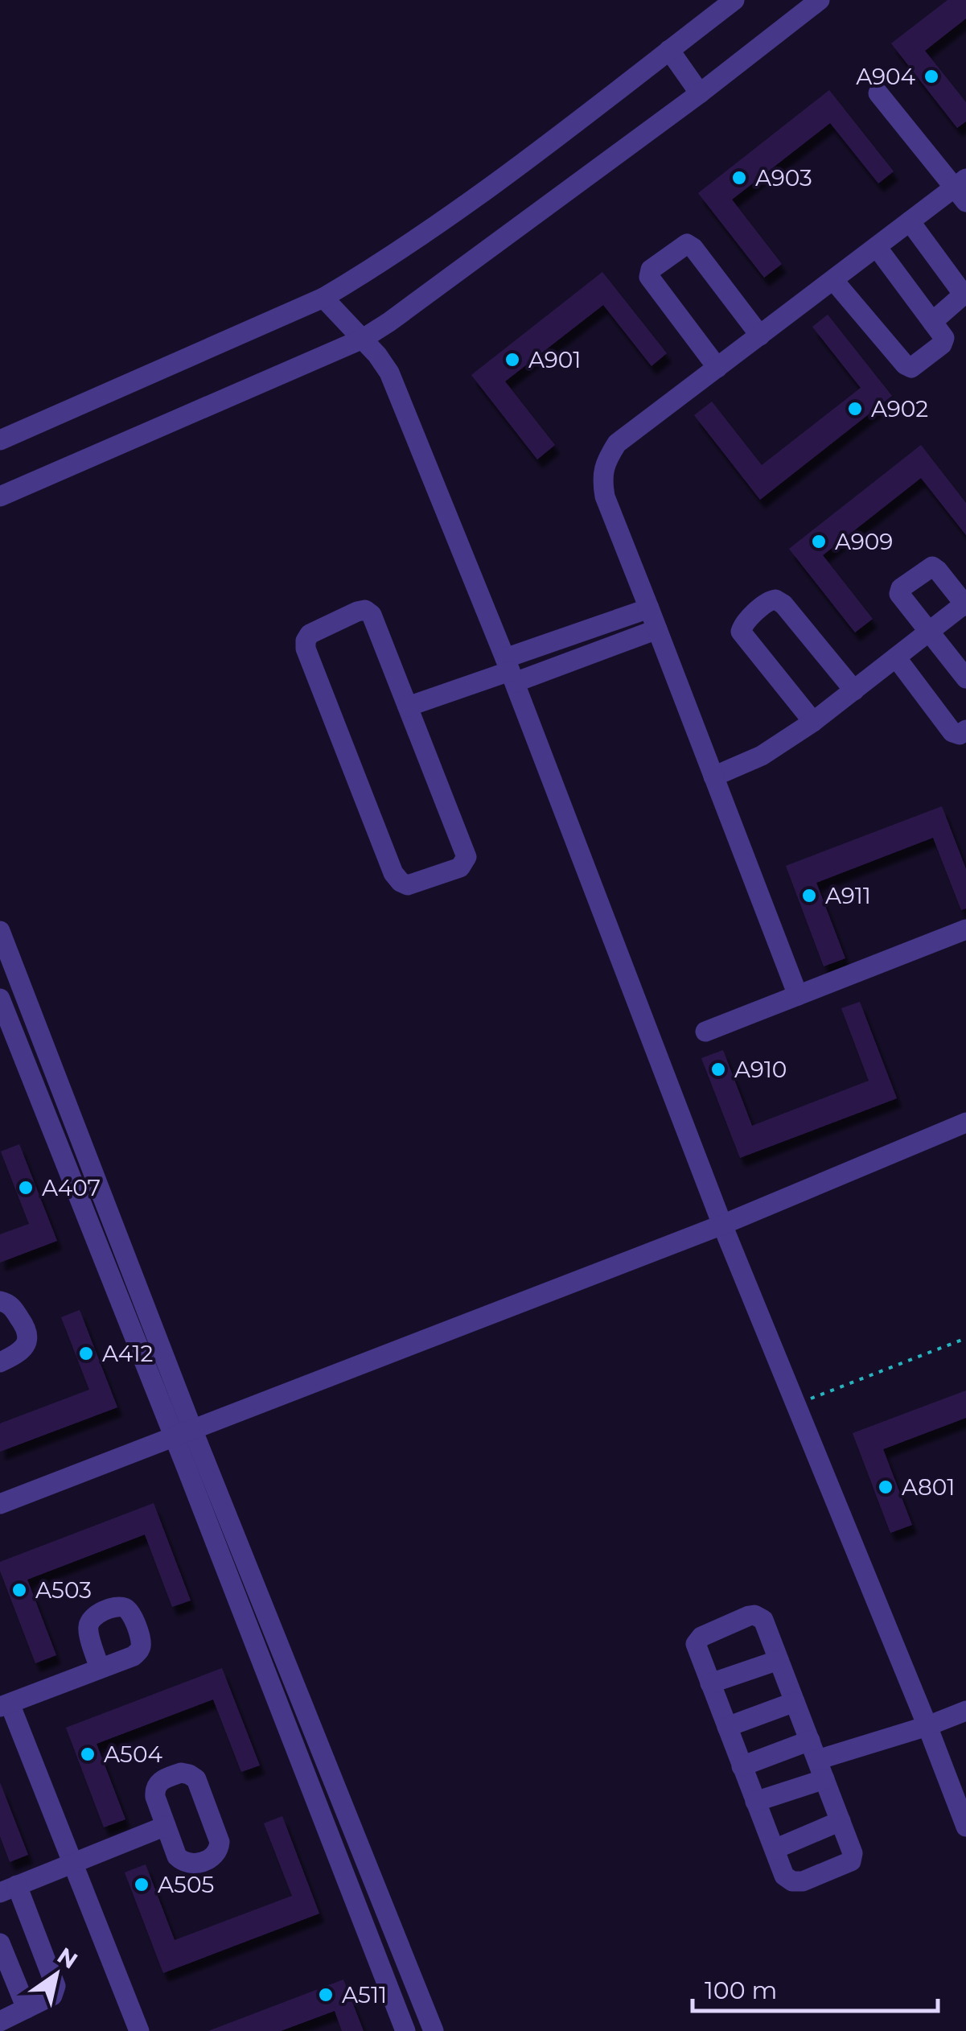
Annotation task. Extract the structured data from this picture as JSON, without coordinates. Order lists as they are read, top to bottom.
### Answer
{
  "places": [
    "A904",
    "A903",
    "A901",
    "A902",
    "A909",
    "A911",
    "A910",
    "A407",
    "A412",
    "A801",
    "A503",
    "A504",
    "A505",
    "A511"
  ],
  "scale_bar": "100 m",
  "north": "top right"
}
